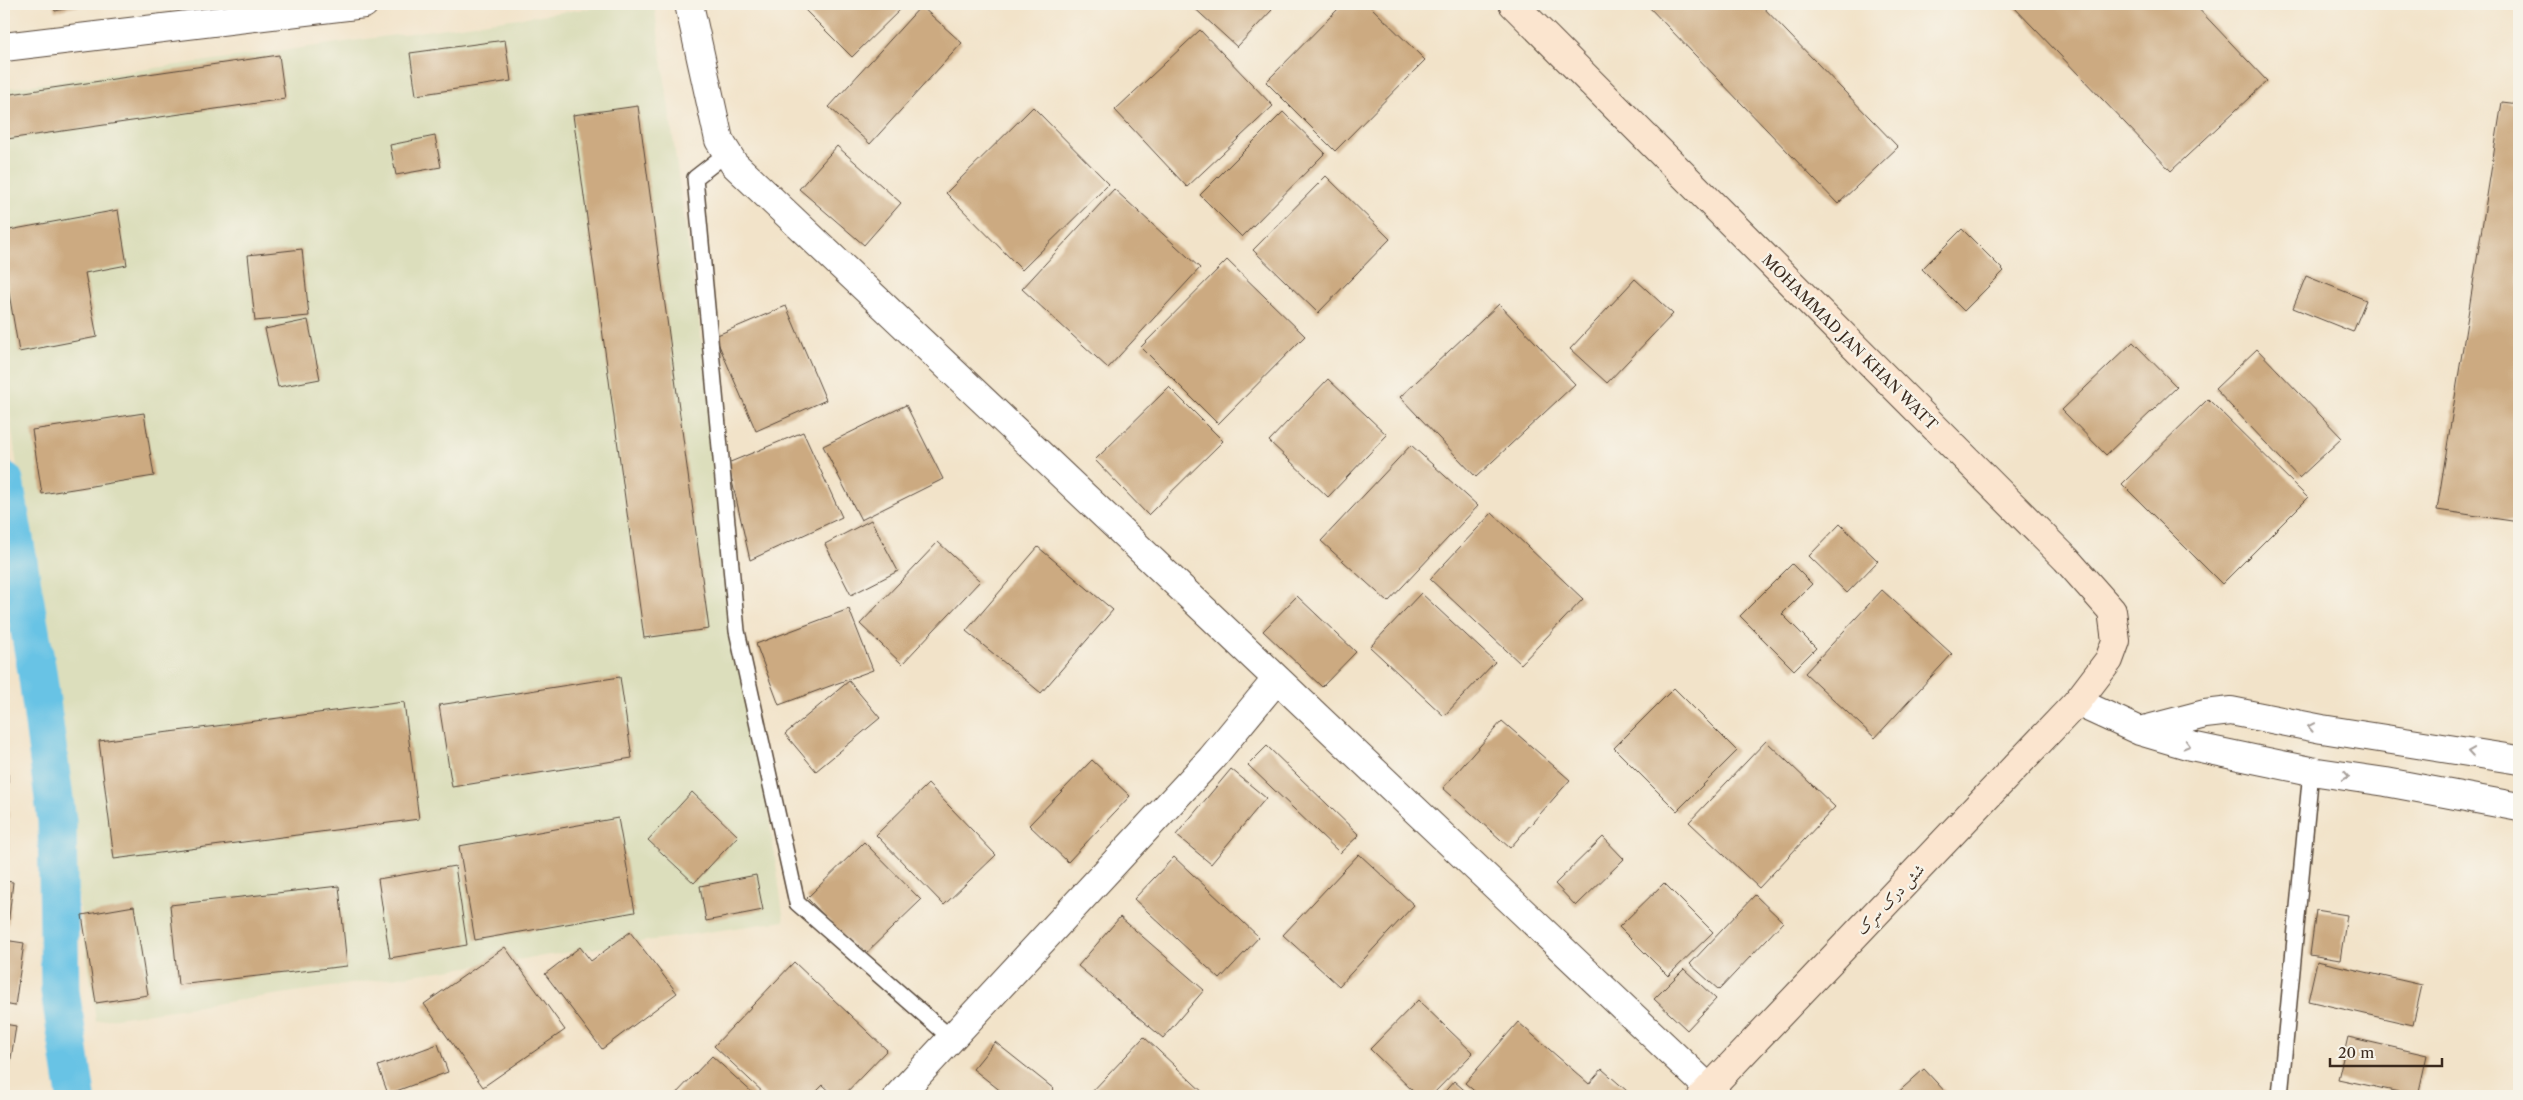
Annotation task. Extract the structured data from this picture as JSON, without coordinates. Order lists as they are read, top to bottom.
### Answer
{
  "streets": {
    "main road": ["MOHAMMAD JAN KHAN WATT", "شش درک سړک"]
  },
  "crossings": [
    ["MOHAMMAD JAN KHAN WATT", "شش درک سړک"]
  ],
  "scale_bar": "20 m"
}
